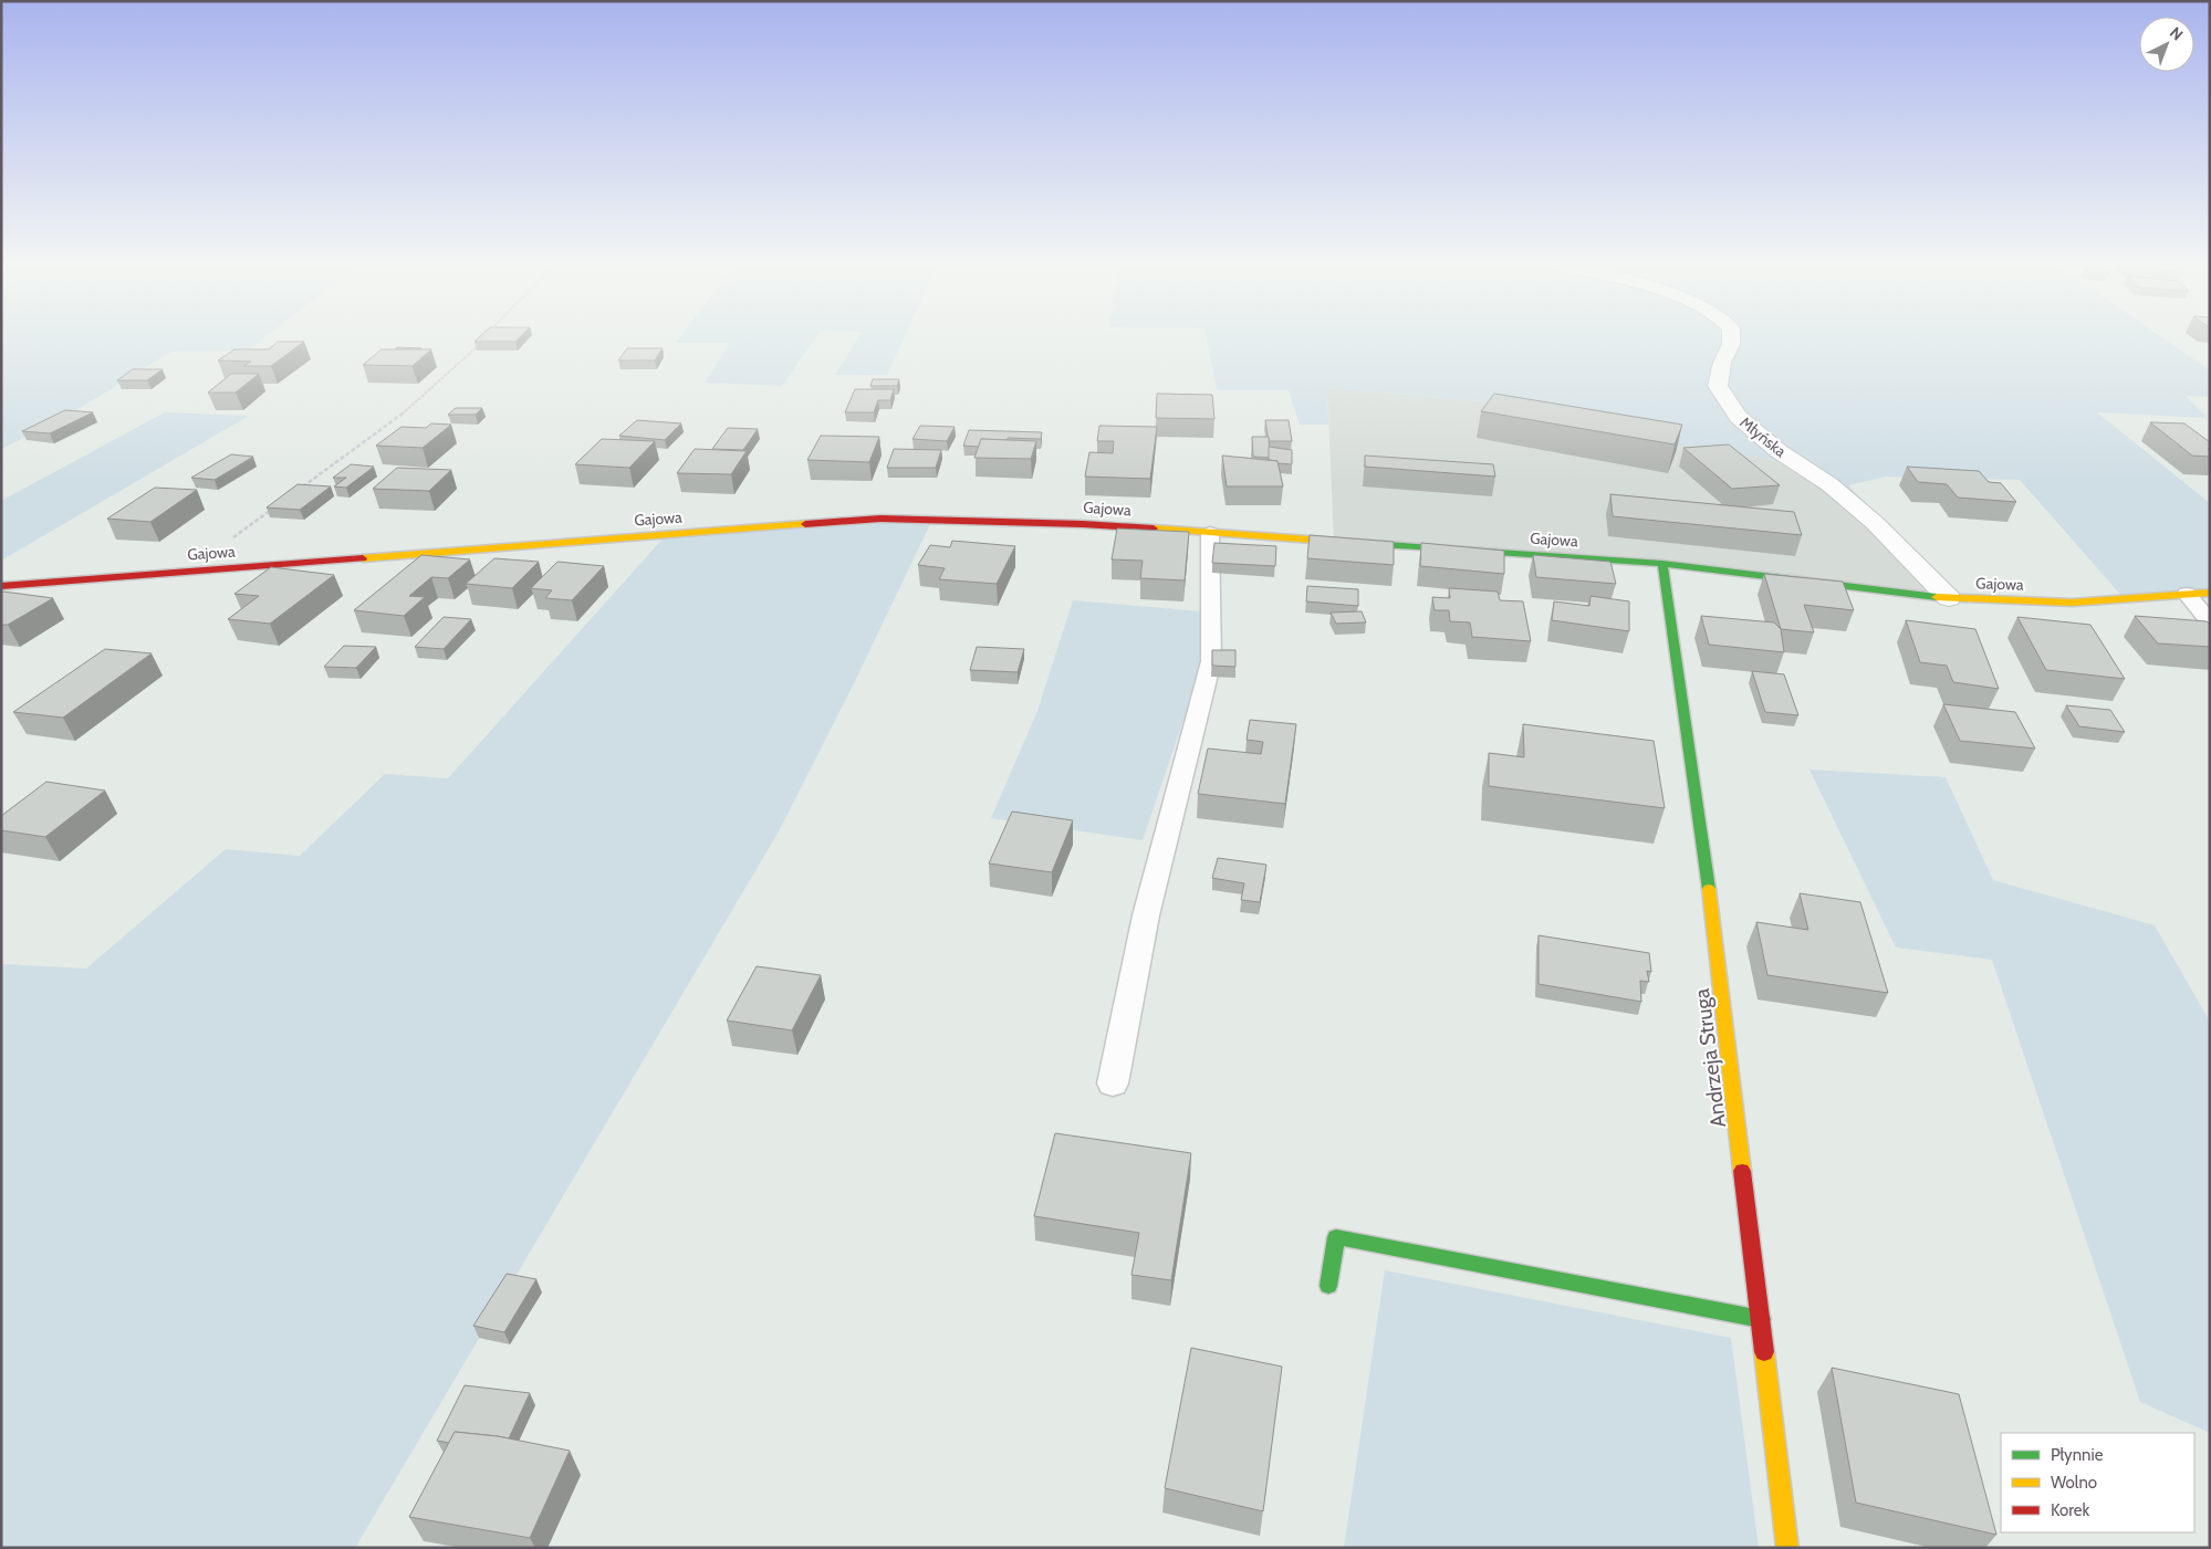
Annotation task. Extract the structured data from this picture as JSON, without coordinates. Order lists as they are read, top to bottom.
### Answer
{
  "streets": {
    "street": ["Młyńska", "Gajowa", "Andrzeja Struga"]
  },
  "crossings": [
    ["Młyńska", "Gajowa"],
    ["Gajowa", "Andrzeja Struga"]
  ],
  "legend": ["Płynnie", "Wolno", "Korek"],
  "north": "top right"
}
